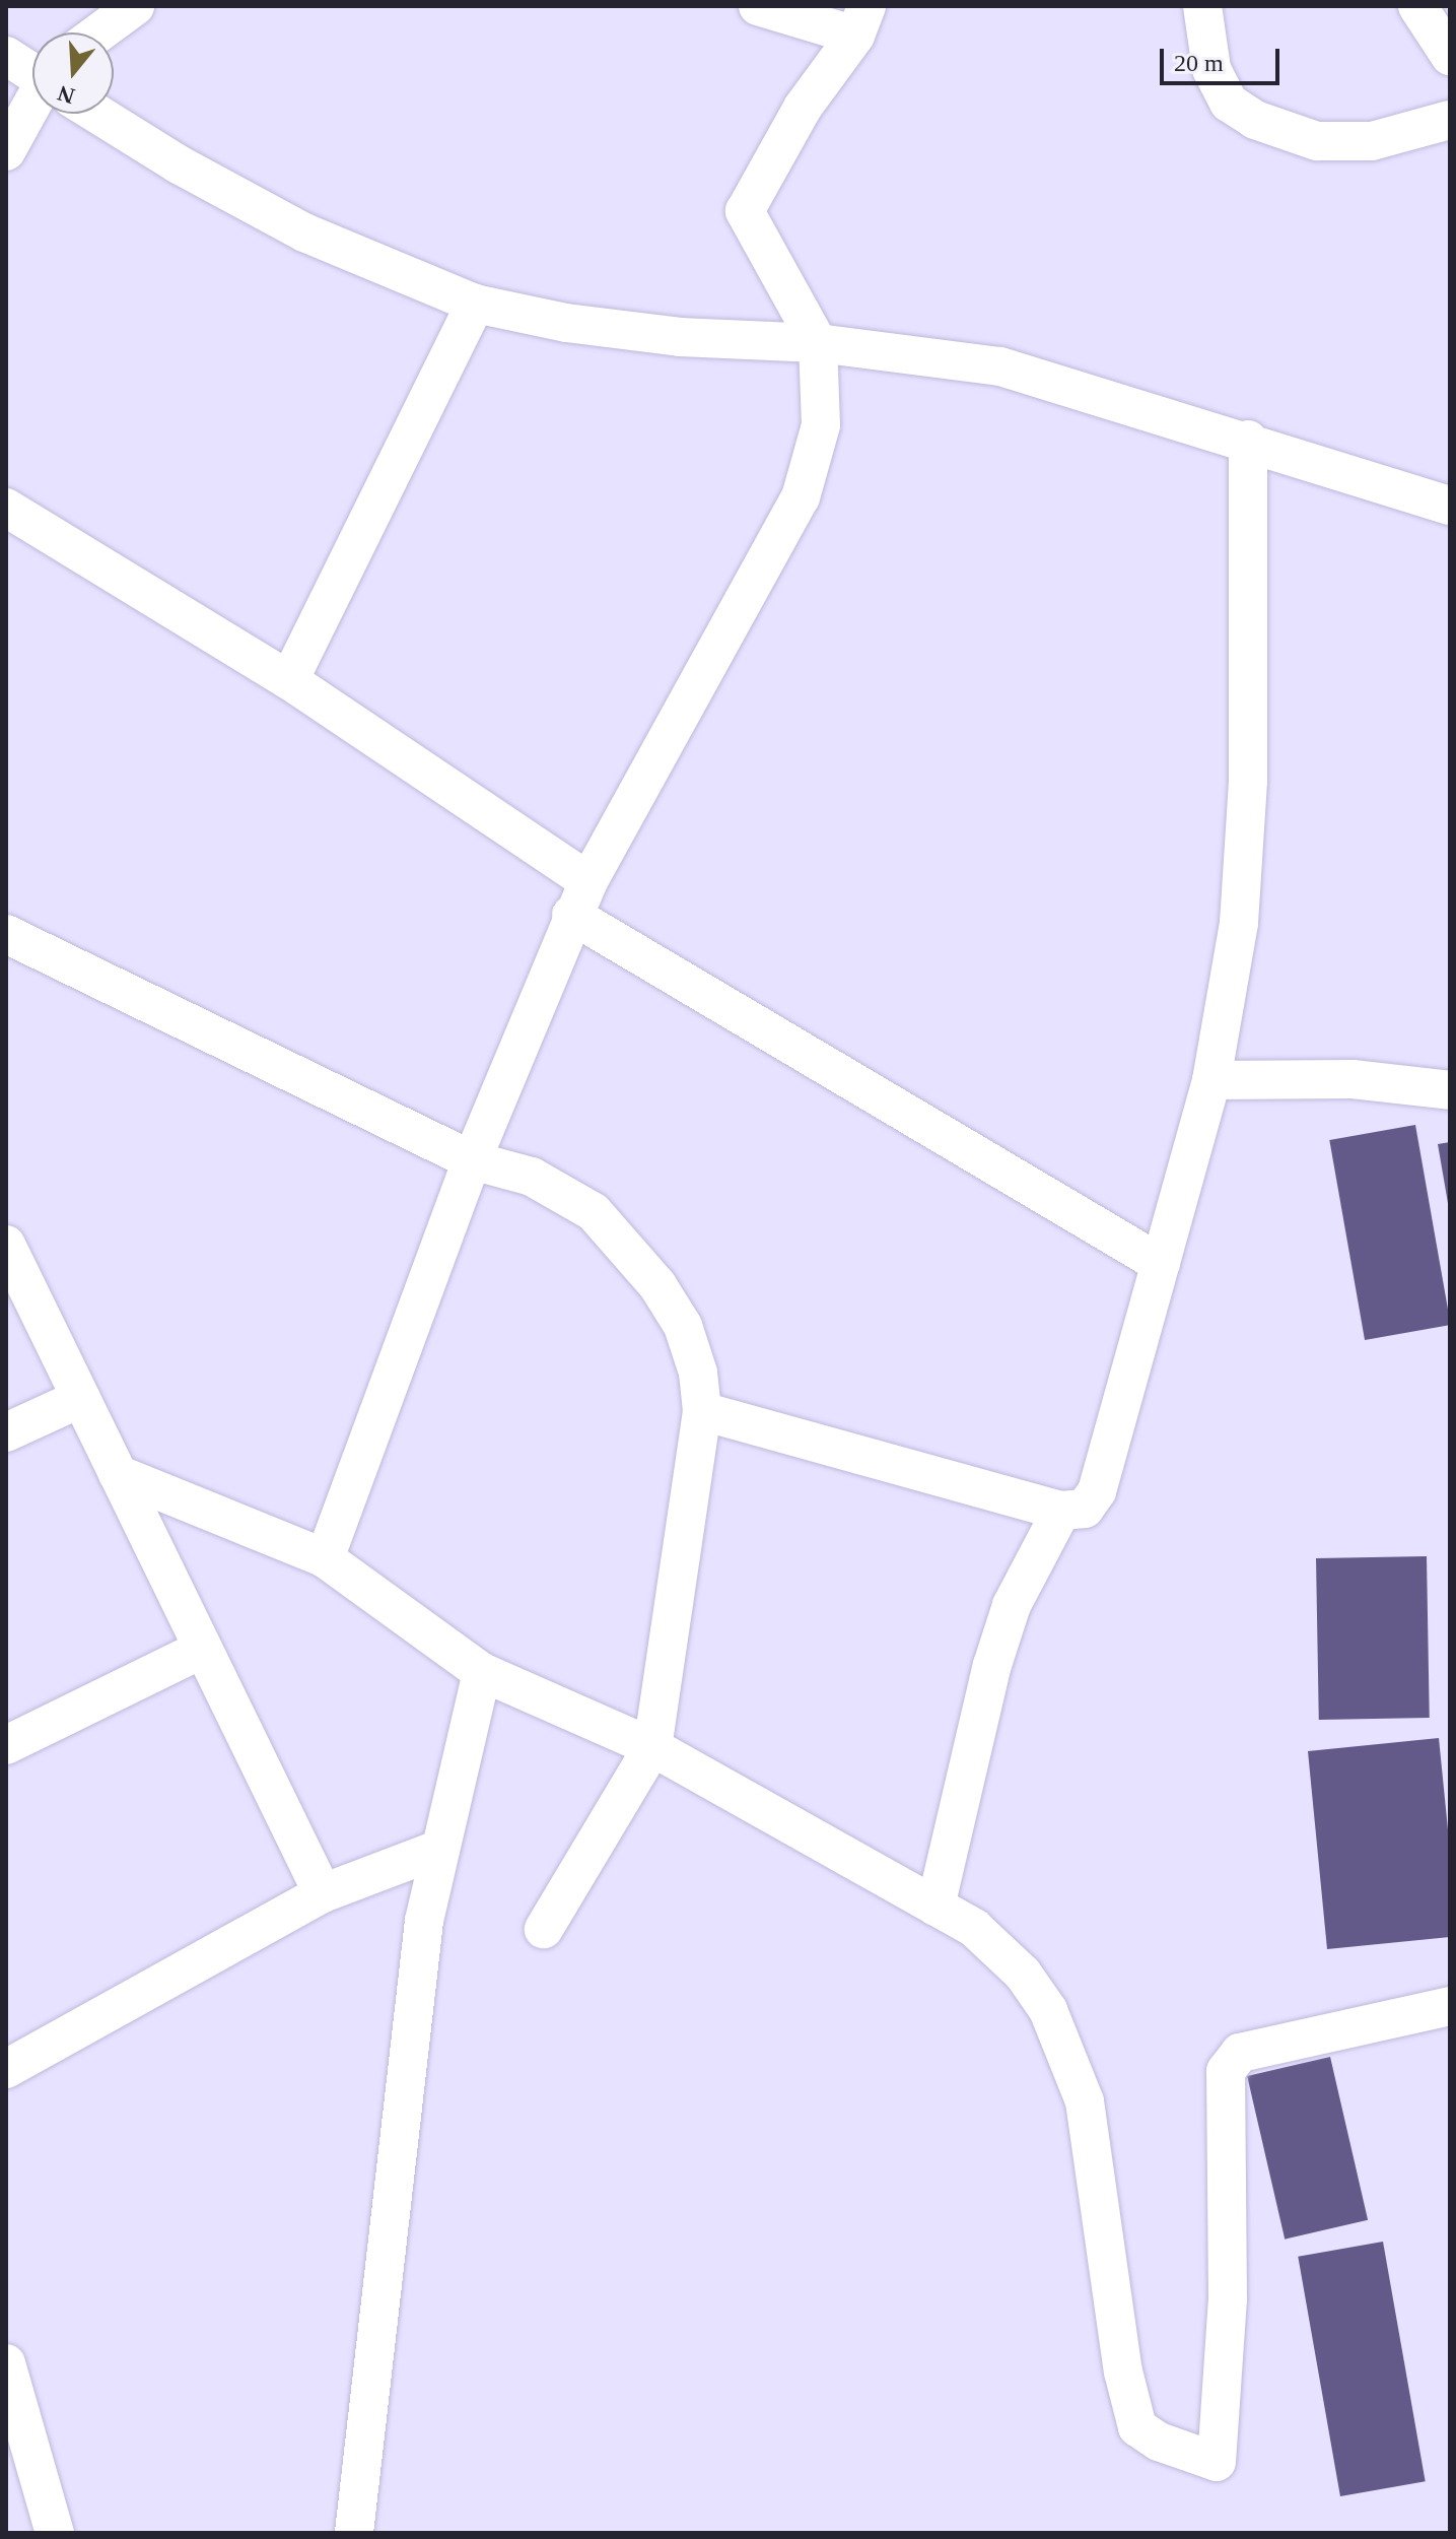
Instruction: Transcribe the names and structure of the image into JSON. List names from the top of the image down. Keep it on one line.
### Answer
{"scale_bar":"20 m","north":"bottom"}
